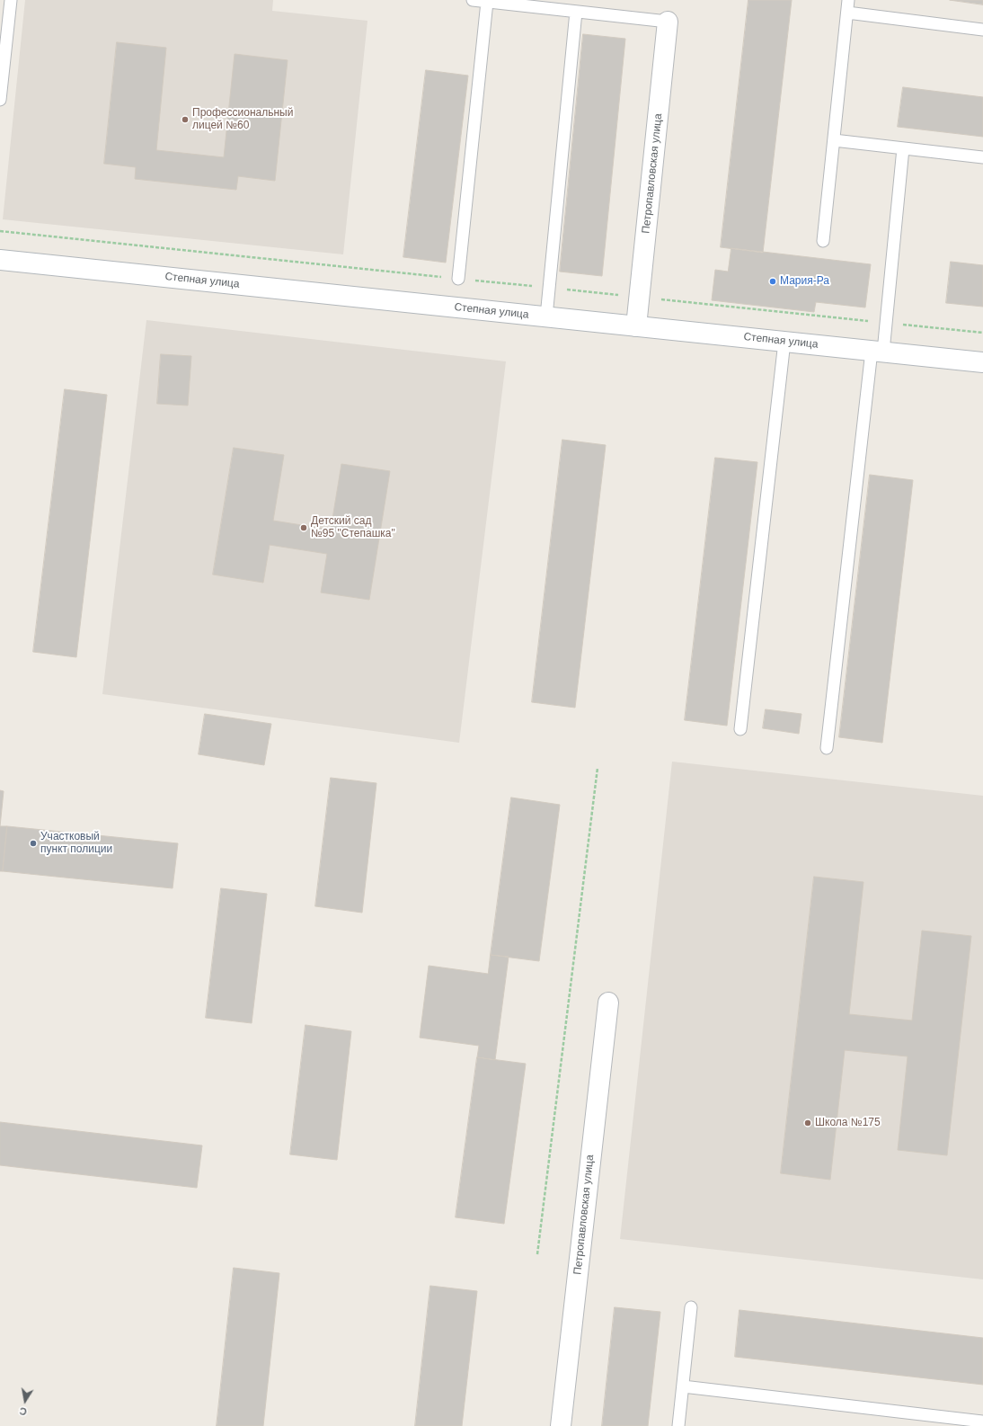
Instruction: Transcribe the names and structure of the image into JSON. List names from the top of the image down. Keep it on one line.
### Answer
{"streets":{"street":["Петропавловская улица","Степная улица"]},"crossings":[["Петропавловская улица","Степная улица"]],"places":["Профессиональный лицей №60","Мария-Ра","Детский сад №95 \"Степашка\"","Участковый пункт полиции","Школа №175"],"north":"bottom"}
